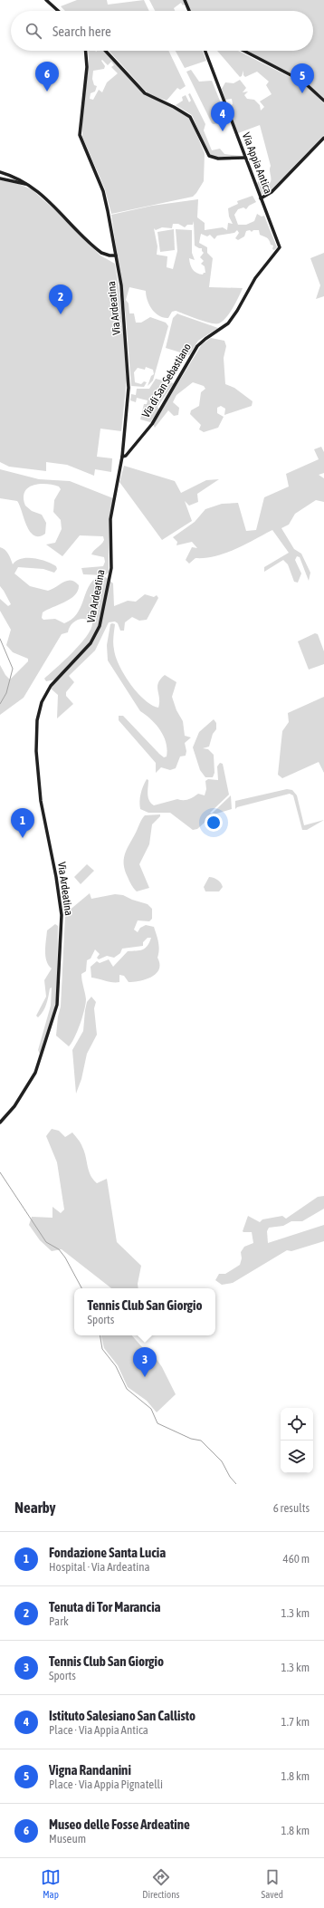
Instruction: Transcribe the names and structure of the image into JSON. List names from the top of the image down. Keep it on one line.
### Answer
{"streets":{"main road":["Via Appia Antica","Via Ardeatina","Via di San Sebastiano"]},"crossings":[["Via Appia Antica","Via di San Sebastiano"],["Via Ardeatina","Via di San Sebastiano"]],"page":{"search":"Search here","pins":["6","5","4","2","1","3"],"popup":["Tennis Club San Giorgio","Sports"],"heading":["Nearby","6 results"],"list":[{"mark":"1","name":"Fondazione Santa Lucia","note":"Hospital · Via Ardeatina","value":"460 m"},{"mark":"2","name":"Tenuta di Tor Marancia","note":"Park","value":"1.3 km"},{"mark":"3","name":"Tennis Club San Giorgio","note":"Sports","value":"1.3 km"},{"mark":"4","name":"Istituto Salesiano San Callisto","note":"Place · Via Appia Antica","value":"1.7 km"},{"mark":"5","name":"Vigna Randanini","note":"Place · Via Appia Pignatelli","value":"1.8 km"},{"mark":"6","name":"Museo delle Fosse Ardeatine","note":"Museum","value":"1.8 km"}],"nav":["Map","Directions","Saved"]}}
